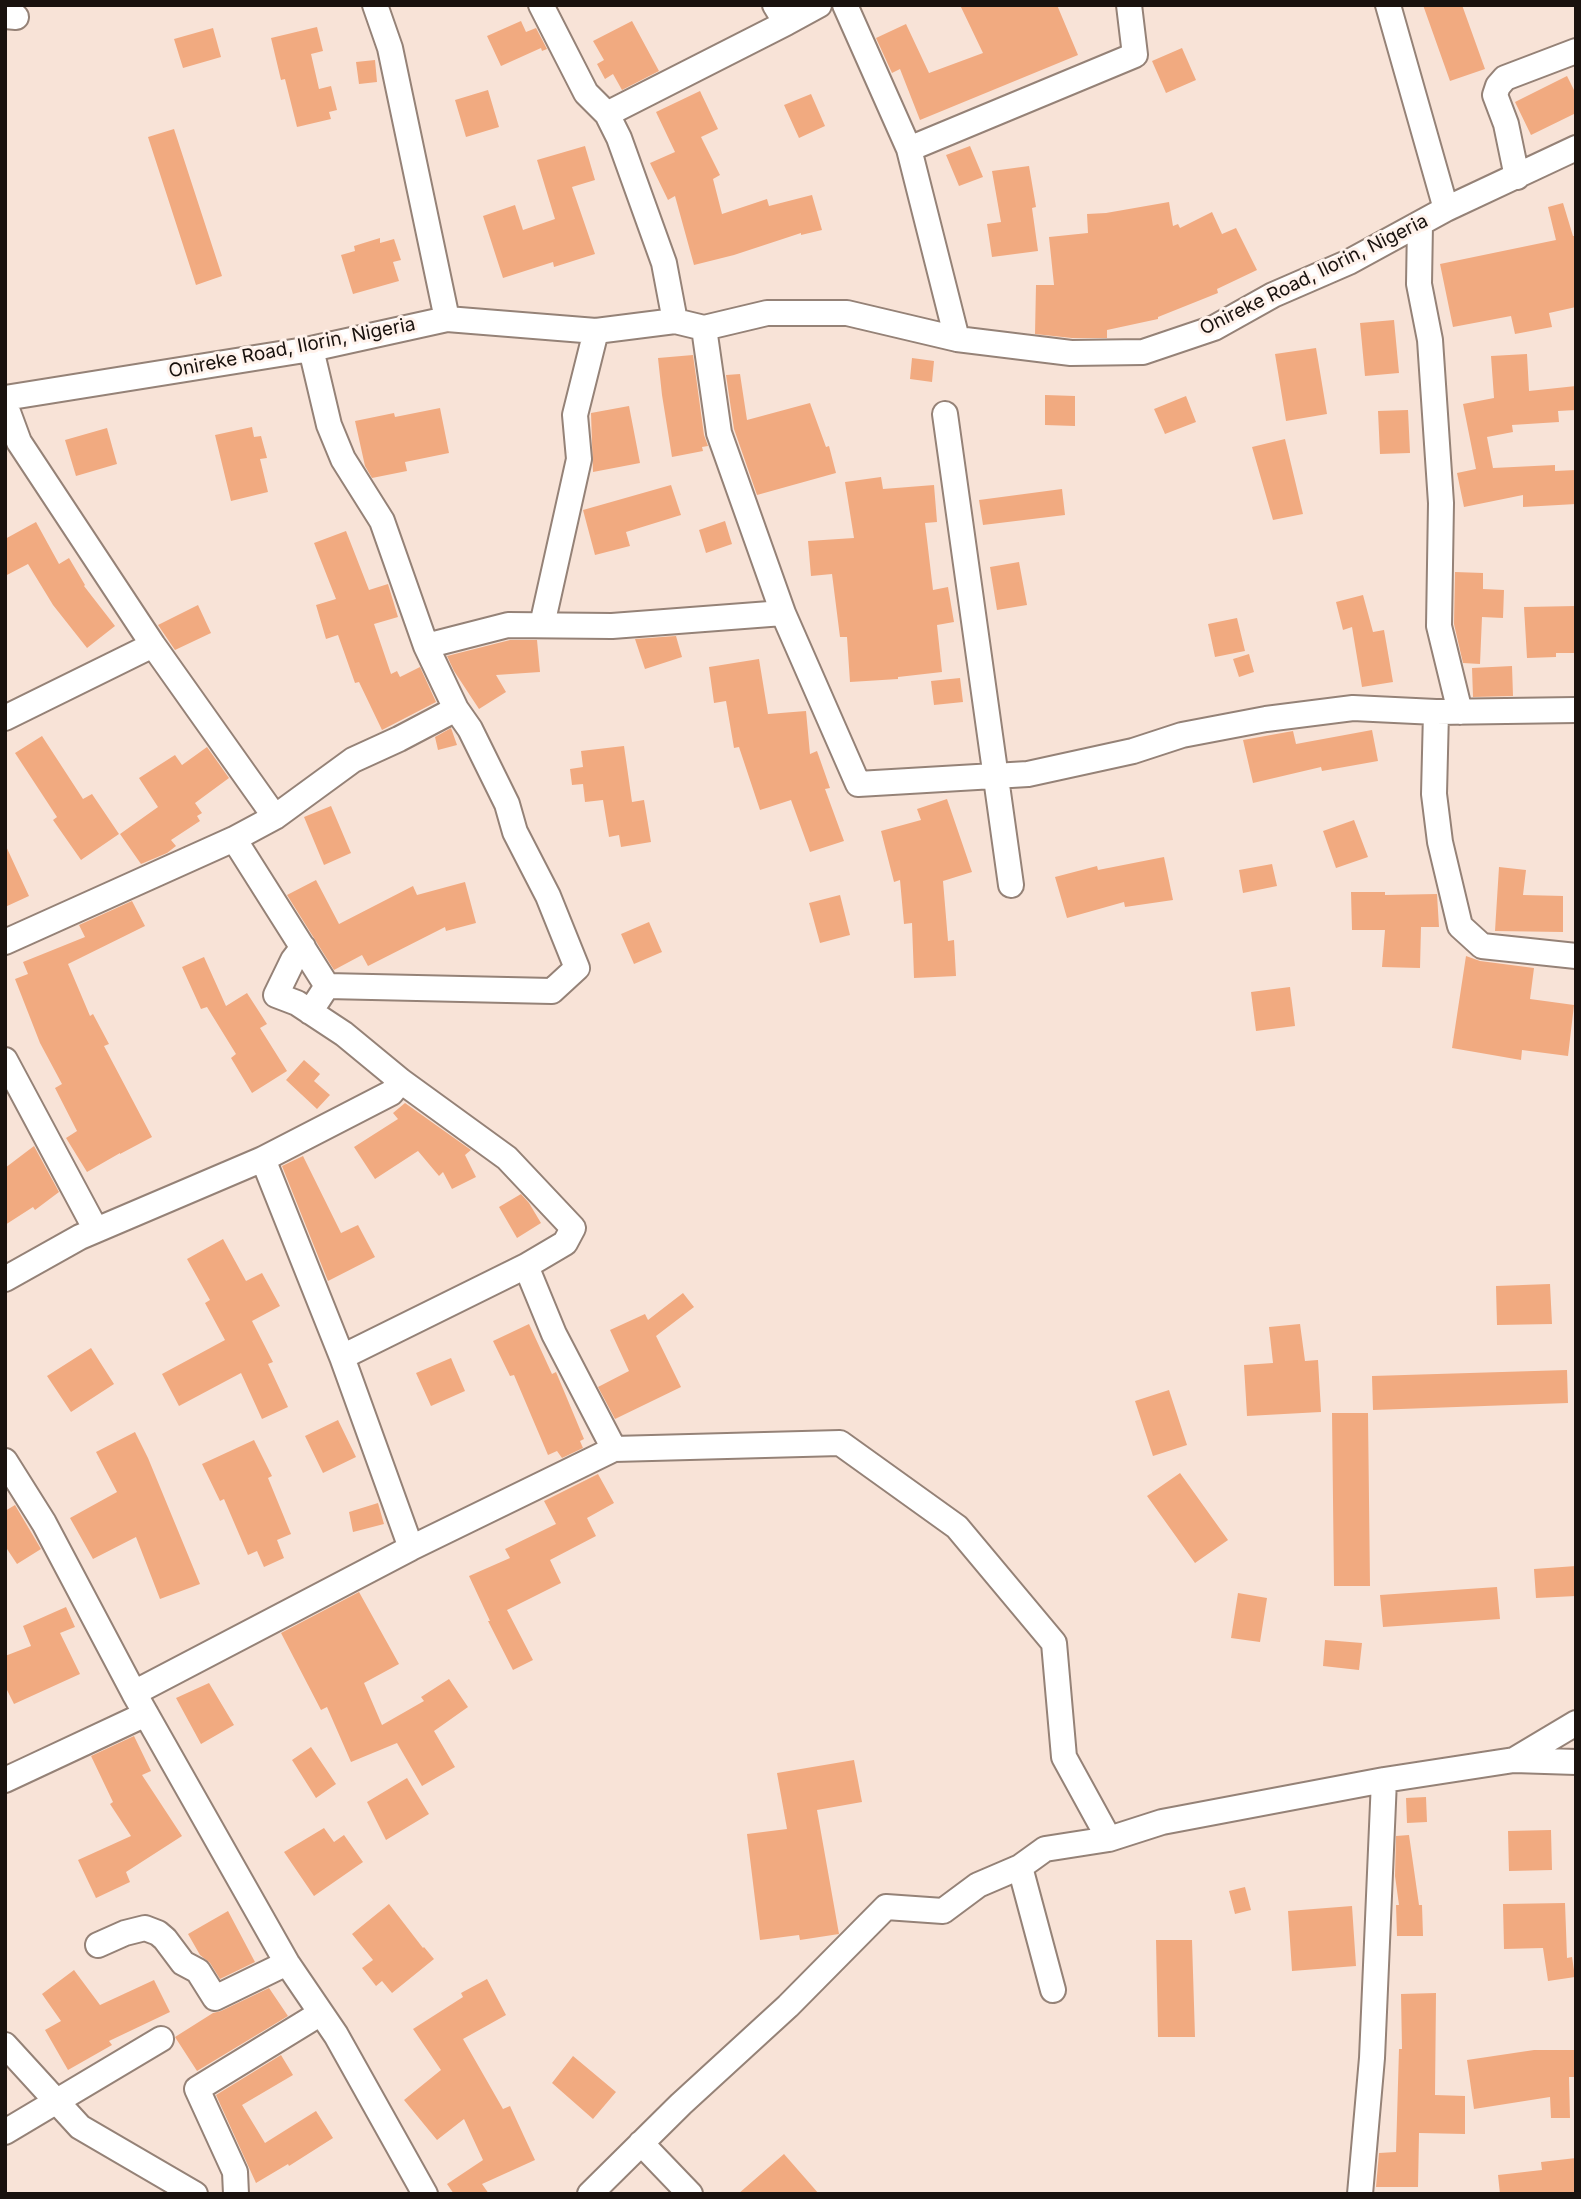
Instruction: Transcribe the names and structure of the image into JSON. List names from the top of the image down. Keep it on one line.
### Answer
{"streets":{"street":["Onireke Road, Ilorin, Nigeria"]}}
